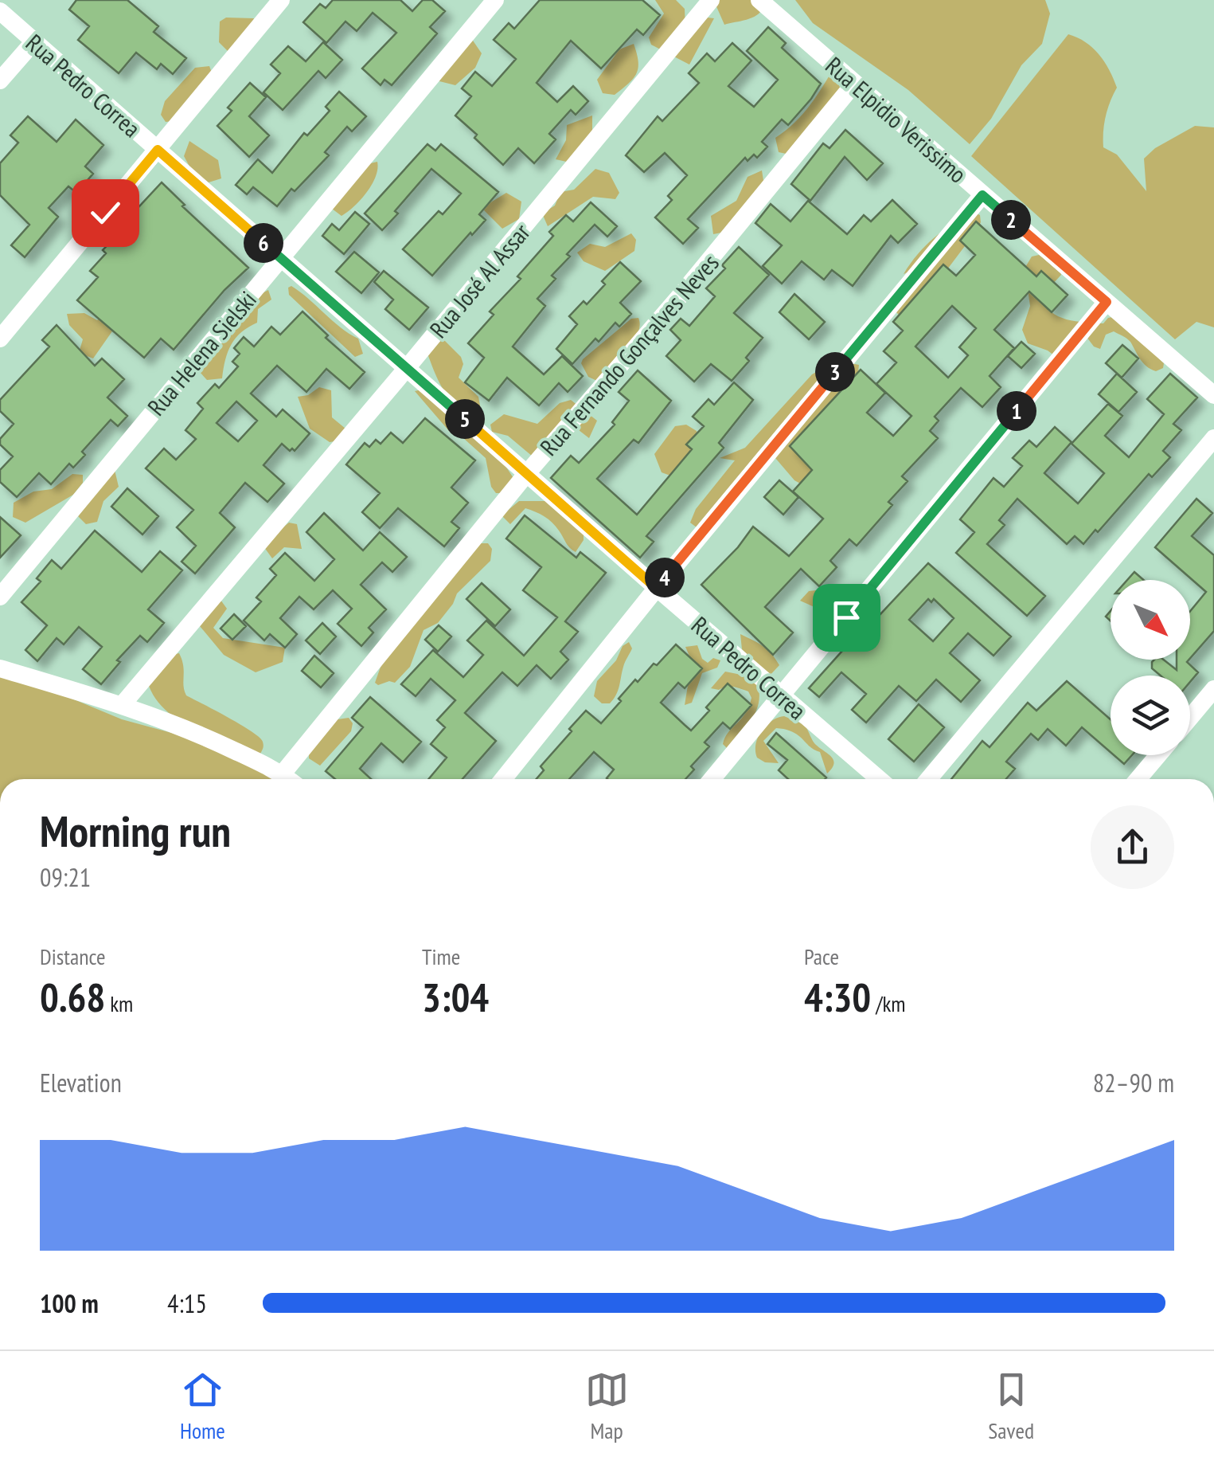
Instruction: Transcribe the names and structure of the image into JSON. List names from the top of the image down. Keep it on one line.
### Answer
{"streets":{"street":["Rua Pedro Correa","Rua Elpidio Verissimo","Rua José Al Assar","Rua Helena Sielski","Rua Fernando Gonçalves Neves"]},"crossings":[["Rua Pedro Correa","Rua José Al Assar"],["Rua Pedro Correa","Rua Helena Sielski"],["Rua Pedro Correa","Rua Fernando Gonçalves Neves"],["Rua Elpidio Verissimo","Rua Fernando Gonçalves Neves"]],"north":"bottom right","page":{"pins":["2","6","3","1","5","4"],"heading":["Morning run","09:21"],"stats":[["Distance","0.68 km"],["Time","3:04"],["Pace","4:30 /km"]],"chart":["Elevation","82–90 m"],"list":[{"name":"100 m","note":"4:15"}],"tabs":["Home","Map","Saved"]}}
